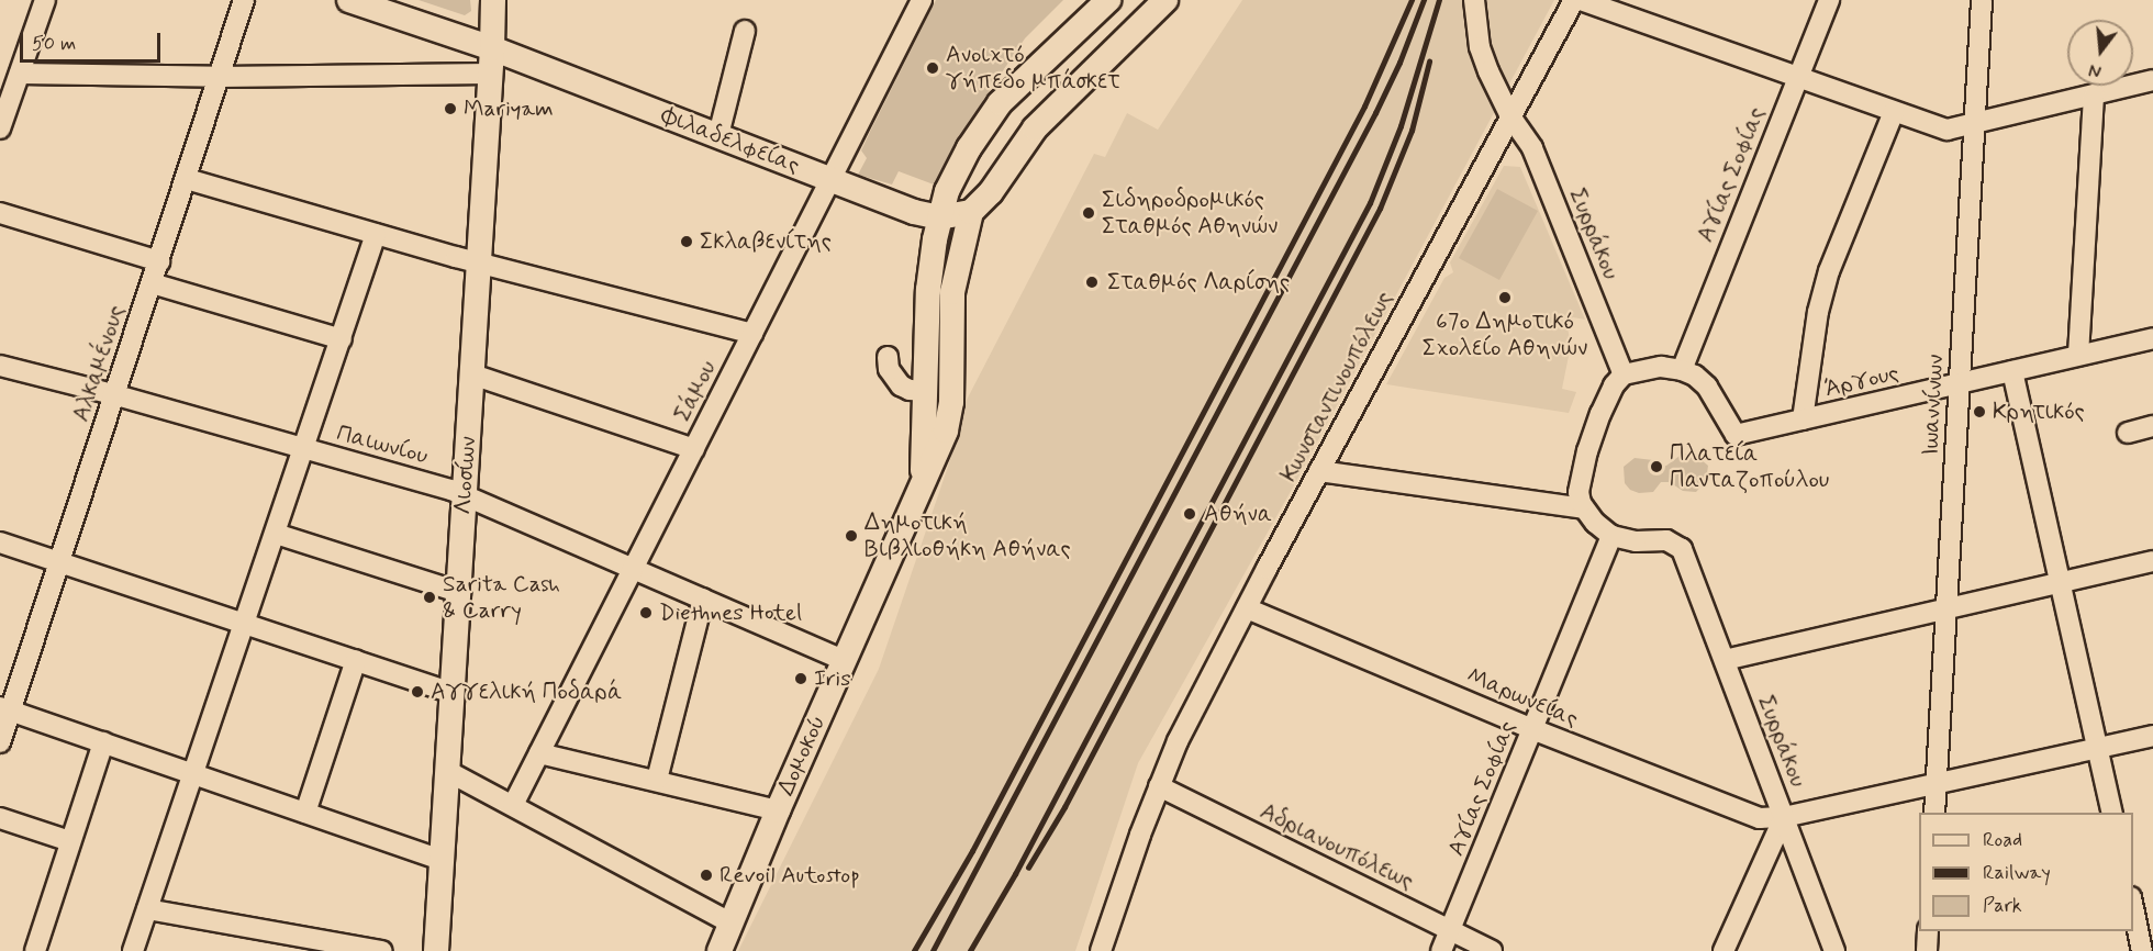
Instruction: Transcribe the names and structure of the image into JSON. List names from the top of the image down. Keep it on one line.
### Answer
{"streets":{"main road":["Φιλαδελφείας","Λιοσίων","Δομοκού"],"street":["Αγίας Σοφίας","Συρράκου","Αλκαμένους","Άργους","Κωνσταντινουπόλεως","Σάμου","Ιωαννίνων","Παιωνίου","Μαρωνείας","Αδριανουπόλεως"]},"crossings":[["Φιλαδελφείας","Σάμου"],["Φιλαδελφείας","Λιοσίων"],["Φιλαδελφείας","Δομοκού"],["Αγίας Σοφίας","Συρράκου"],["Αγίας Σοφίας","Άργους"],["Αγίας Σοφίας","Μαρωνείας"],["Αγίας Σοφίας","Αδριανουπόλεως"],["Συρράκου","Κωνσταντινουπόλεως"],["Συρράκου","Μαρωνείας"],["Αλκαμένους","Παιωνίου"],["Άργους","Ιωαννίνων"],["Κωνσταντινουπόλεως","Μαρωνείας"],["Κωνσταντινουπόλεως","Αδριανουπόλεως"],["Σάμου","Παιωνίου"],["Ιωαννίνων","Μαρωνείας"],["Παιωνίου","Λιοσίων"],["Παιωνίου","Δομοκού"]],"places":["Ανοιχτό γήπεδο μπάσκετ","Mariyam","Σιδηροδρομικός Σταθμός Αθηνών","Σκλαβενίτης","Σταθμός Λαρίσης","67ο Δημοτικό Σχολείο Αθηνών","Κρητικός","Πλατεία Πανταζοπούλου","Αθήνα","Δημοτική Βιβλιοθήκη Αθήνας","Sarita Cash & Carry","Diethnes Hotel","Iris","Αγγελική Ποδαρά","Revoil Autostop"],"legend":["Road","Railway","Park"],"scale_bar":"50 m","north":"bottom"}
